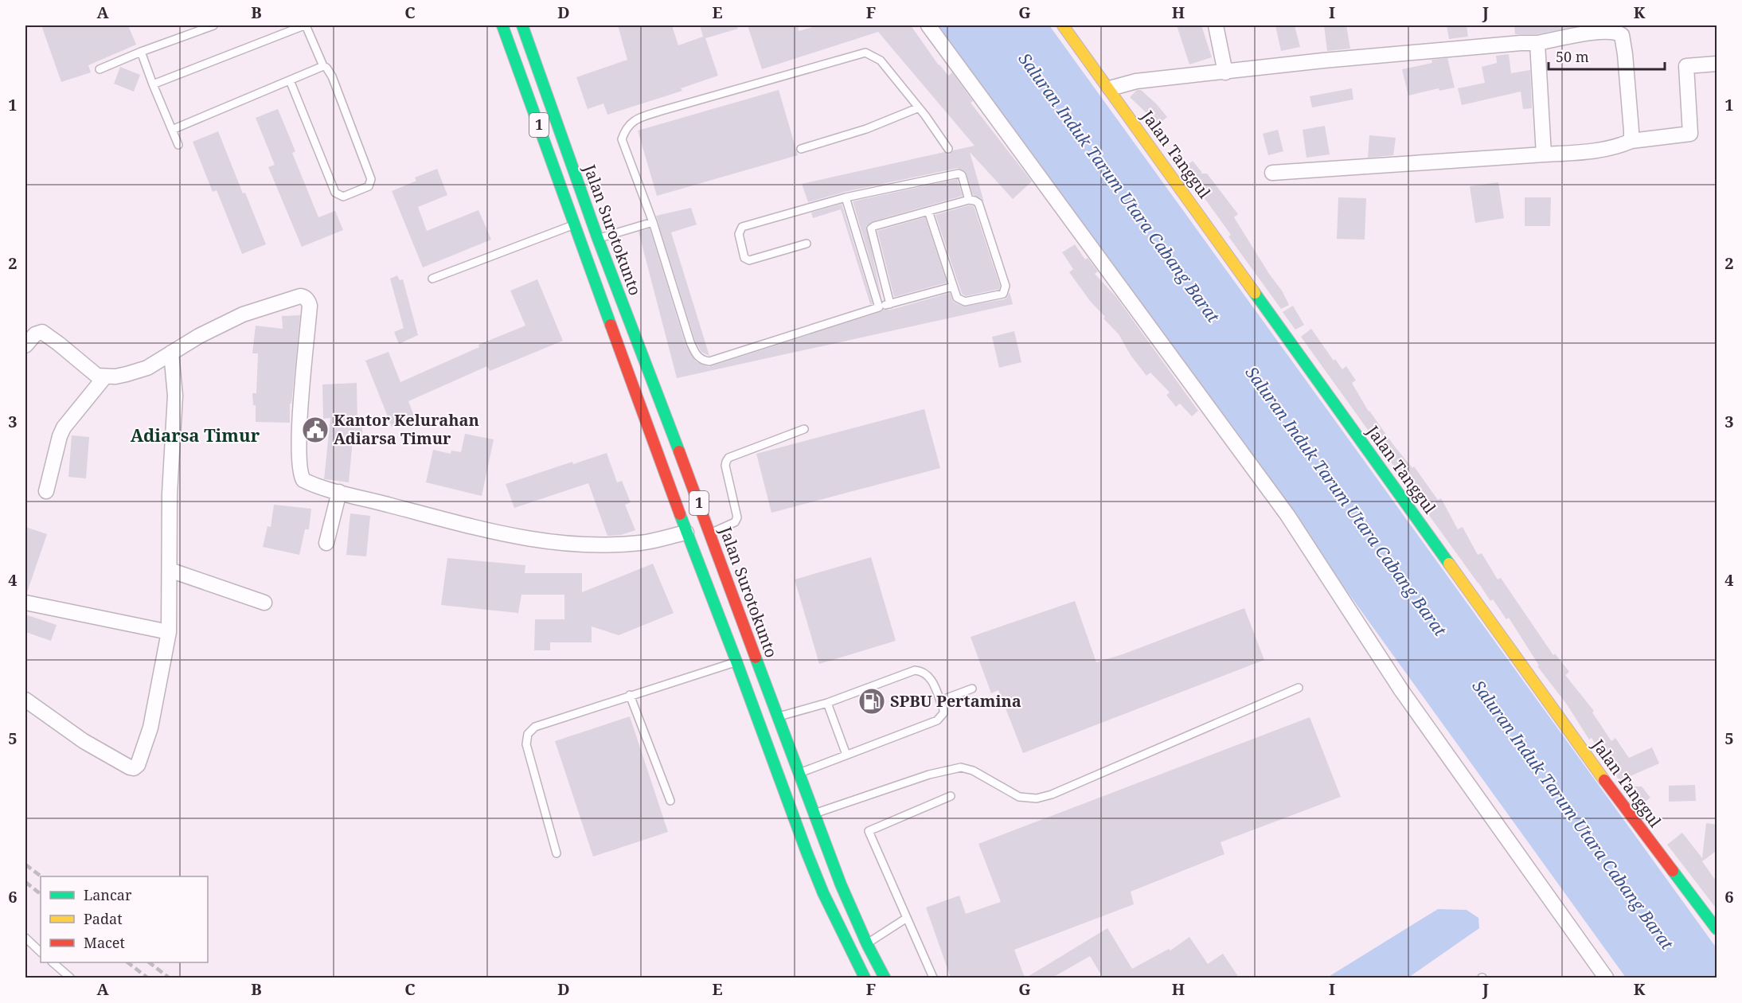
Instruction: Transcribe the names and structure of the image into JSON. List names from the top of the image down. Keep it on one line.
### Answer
{"streets":{"main road":["1","Jalan Tanggul","Jalan Surotokunto"]},"districts":["Adiarsa Timur"],"water":["Saluran Induk Tarum Utara Cabang Barat"],"places":{"public building":["Kantor Kelurahan Adiarsa Timur"],"fuel station":["SPBU Pertamina"]},"legend":["Lancar","Padat","Macet"],"scale_bar":"50 m","grid":{"columns":["A","B","C","D","E","F","G","H","I","J","K"],"rows":["1","2","3","4","5","6"]}}
